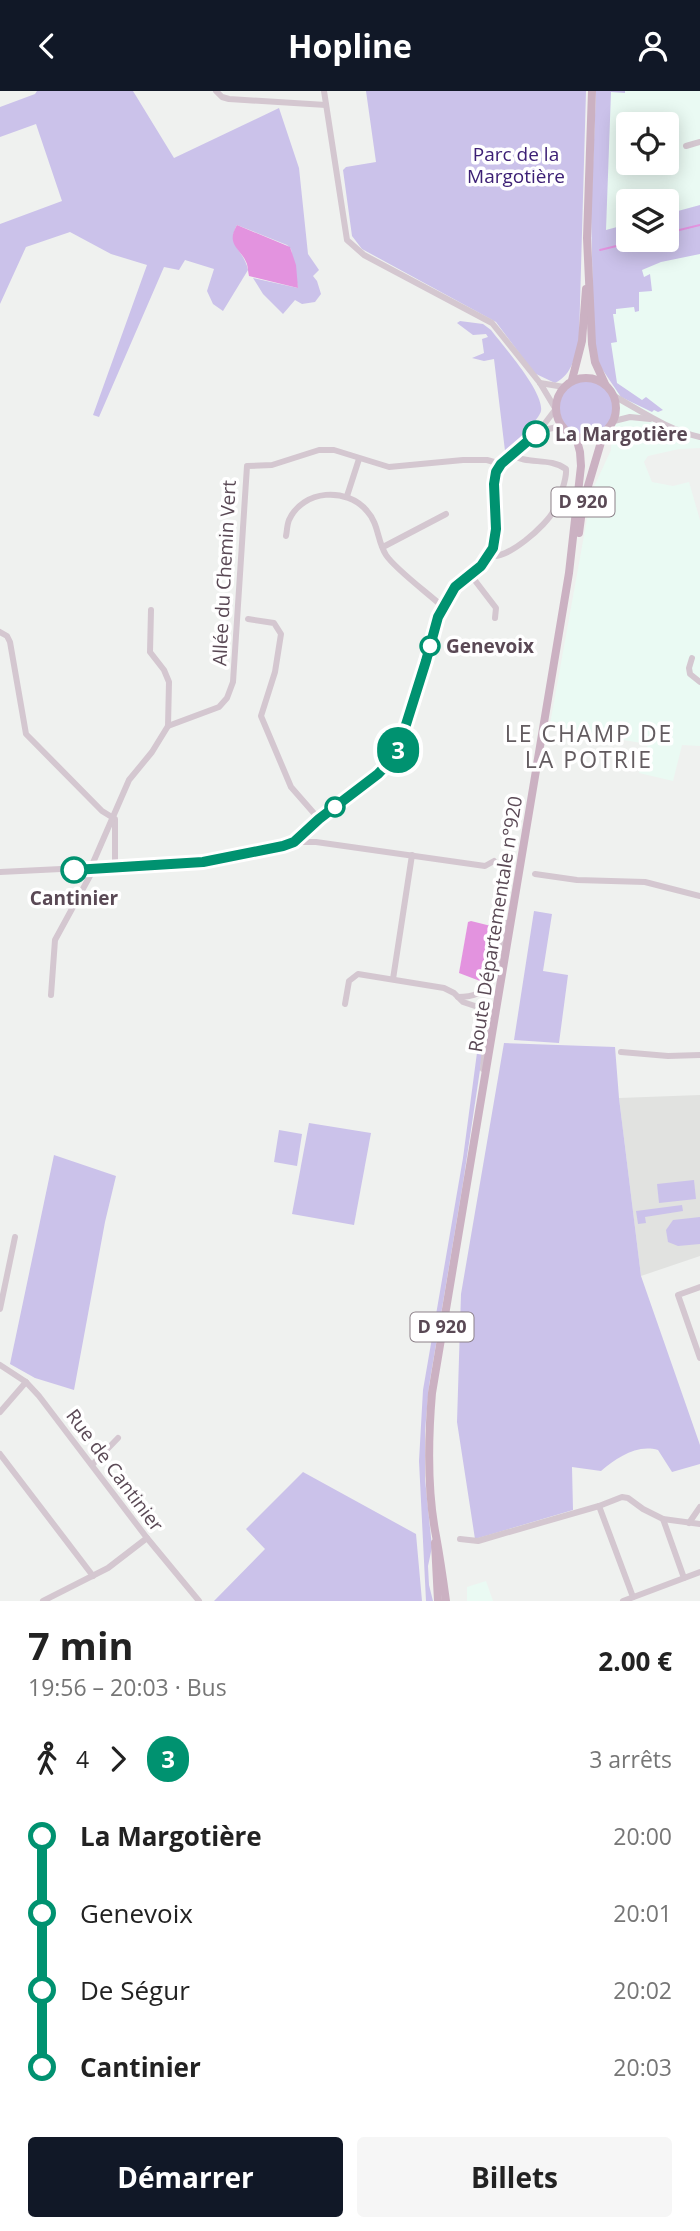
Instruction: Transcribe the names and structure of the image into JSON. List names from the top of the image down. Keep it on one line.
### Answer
{"streets":{"main road":["D 920","Route Départementale n°920"],"street":["Allée du Chemin Vert","Rue de Cantinier"]},"crossings":[["D 920","Route Départementale n°920"]],"districts":["LE CHAMP DE LA POTRIE"],"parks":["Parc de la Margotière"],"places":["La Margotière","Genevoix","Cantinier"],"lines":["bus line 3"],"page":{"header":"Hopline","on_map":"3","heading":["7 min","19:56 – 20:03 · Bus","2.00 €"],"legs":["4","3","3 arrêts"],"list":[{"name":"La Margotière","value":"20:00"},{"name":"Genevoix","value":"20:01"},{"name":"De Ségur","value":"20:02"},{"name":"Cantinier","value":"20:03"}],"buttons":["Démarrer","Billets"]}}
